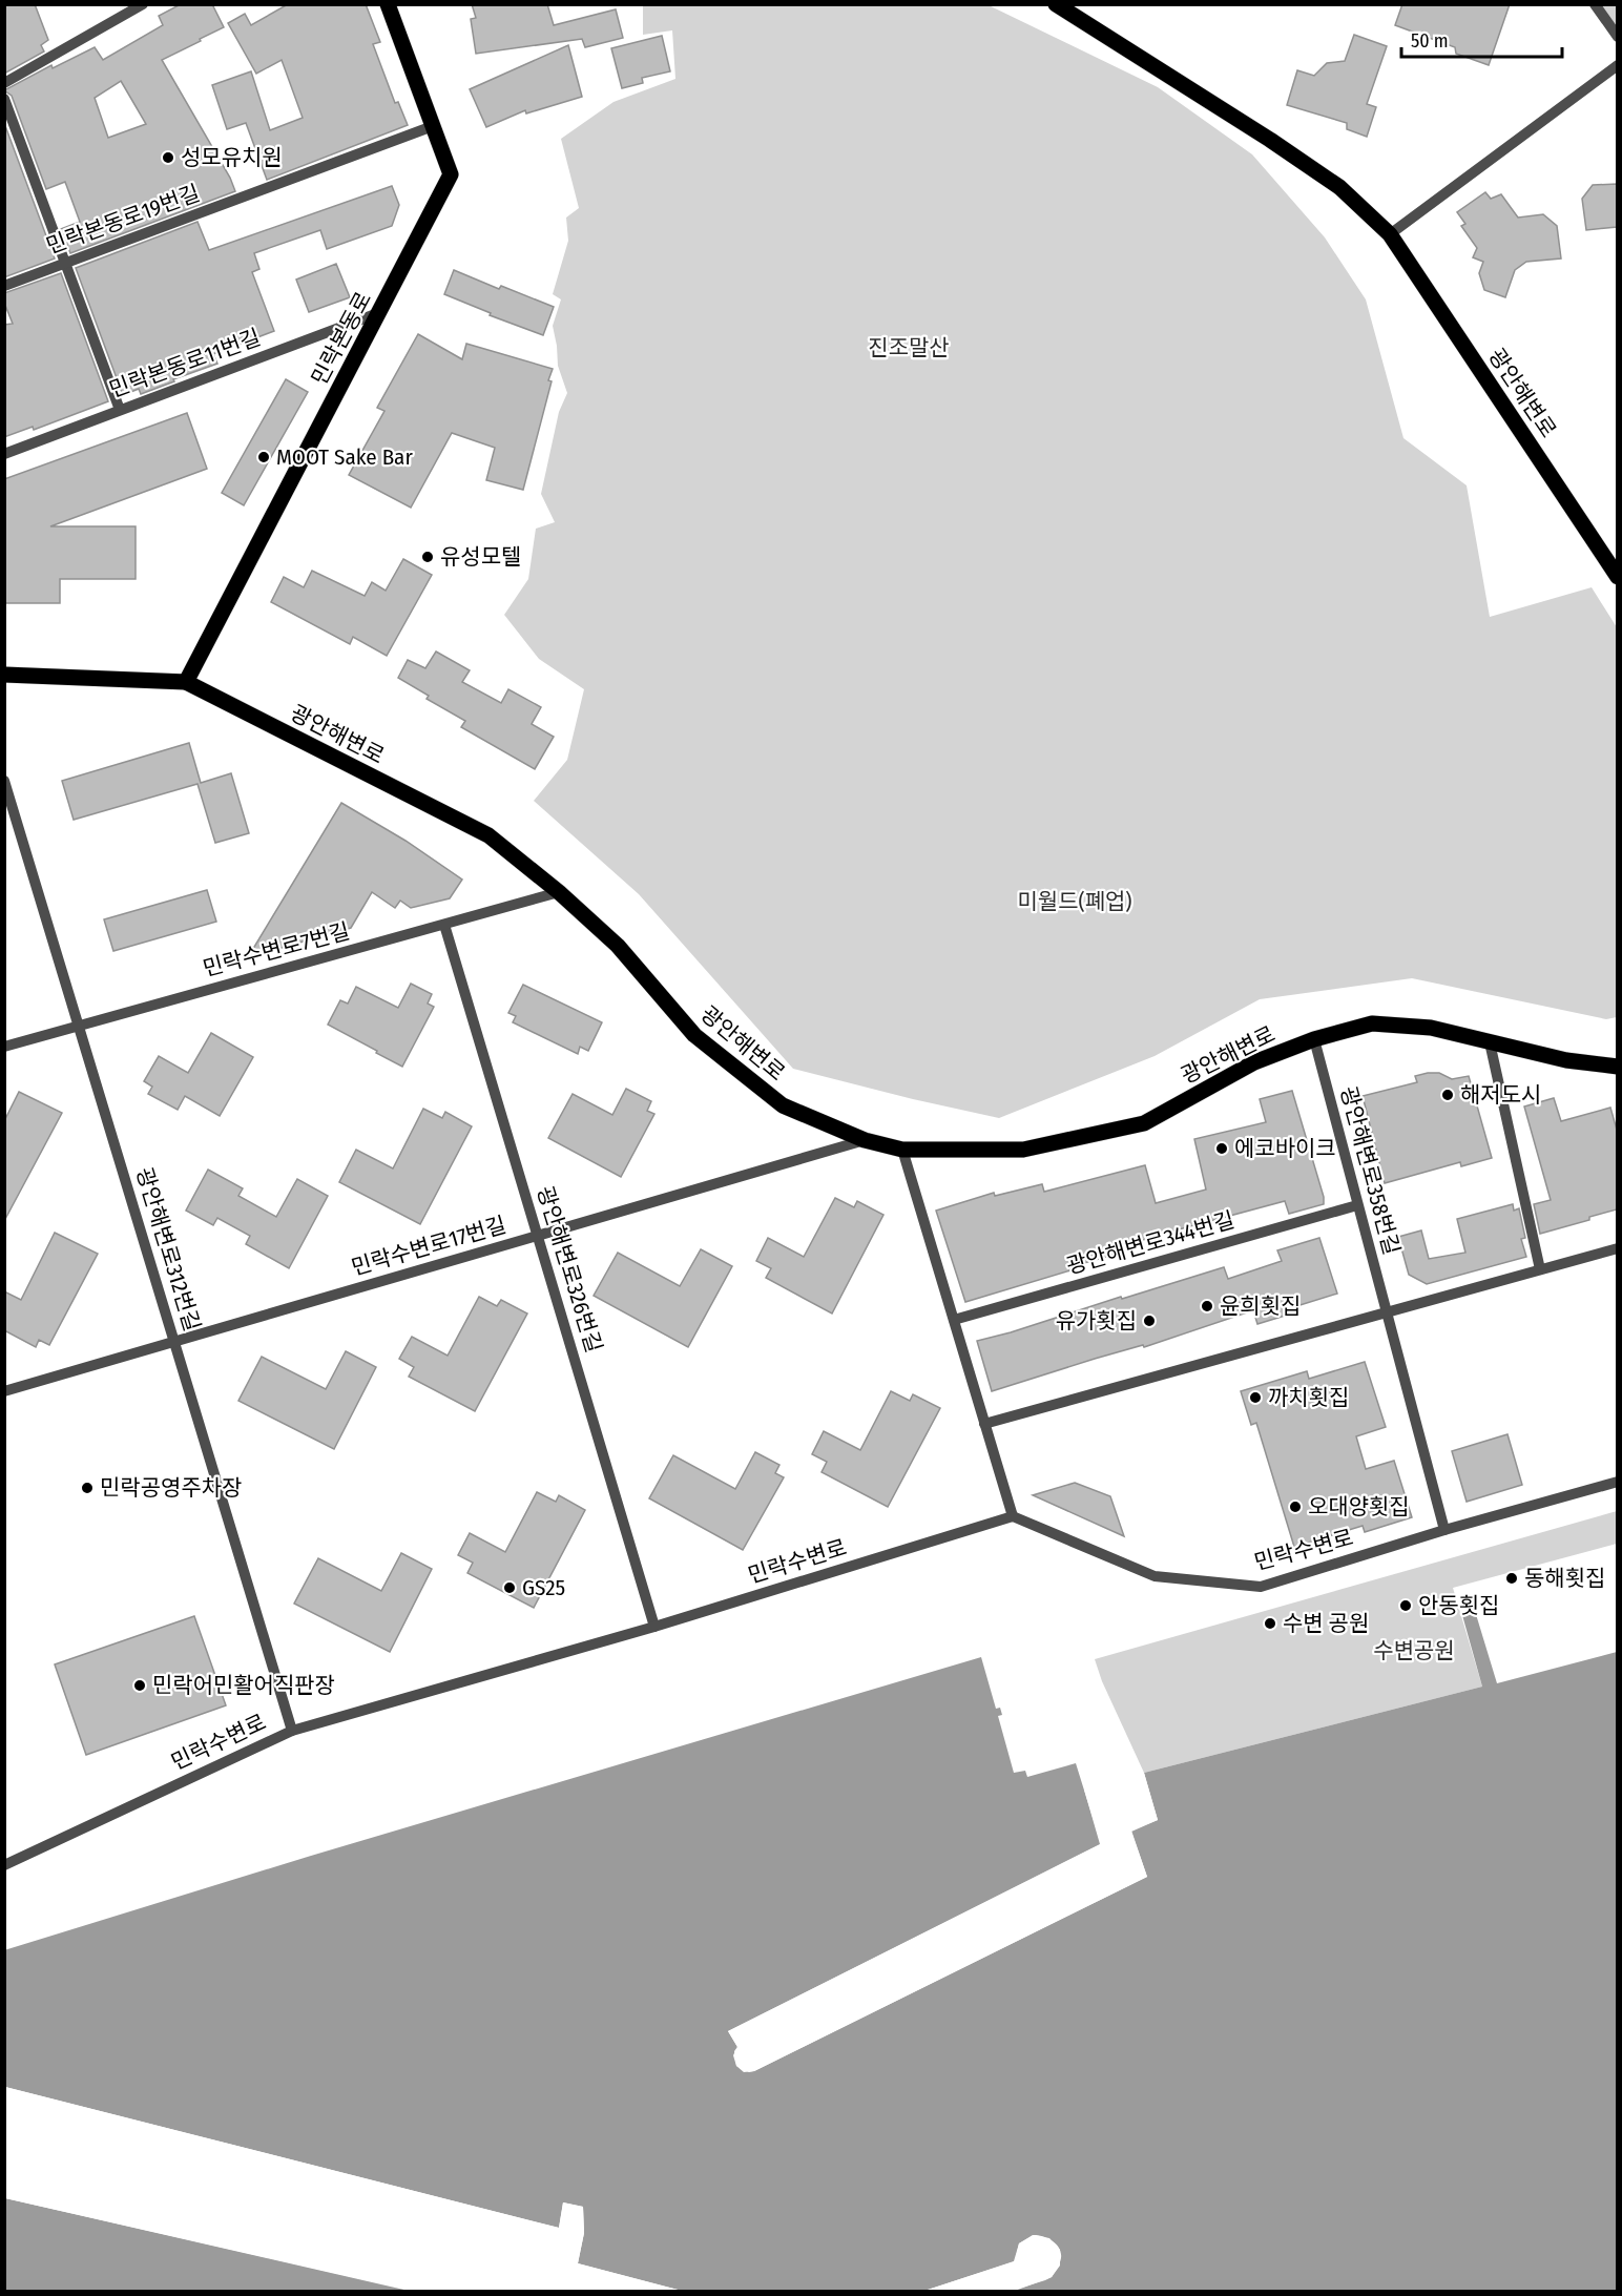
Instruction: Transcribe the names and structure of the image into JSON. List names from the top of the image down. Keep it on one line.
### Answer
{"streets":{"main road":["민락본동로","광안해변로"],"street":["민락본동로19번길","민락본동로11번길","민락수변로7번길","광안해변로358번길","광안해변로344번길","민락수변로17번길","광안해변로312번길","광안해변로326번길","민락수변로"]},"crossings":[["민락본동로19번길","민락본동로"],["민락본동로","민락본동로11번길"],["민락본동로","광안해변로"],["광안해변로","민락수변로7번길"],["광안해변로","광안해변로358번길"],["광안해변로","민락수변로17번길"],["민락수변로7번길","광안해변로312번길"],["민락수변로7번길","광안해변로326번길"],["광안해변로358번길","광안해변로344번길"],["광안해변로358번길","민락수변로"],["민락수변로17번길","광안해변로312번길"],["민락수변로17번길","광안해변로326번길"],["광안해변로312번길","민락수변로"],["광안해변로326번길","민락수변로"]],"parks":["진조말산","미월드(폐업)","수변공원"],"places":["성모유치원","MOOT Sake Bar","유성모텔","해저도시","에코바이크","윤희횟집","유가횟집","까치횟집","민락공영주차장","오대양횟집","동해횟집","GS25","안동횟집","수변 공원","민락어민활어직판장"],"scale_bar":"50 m"}
